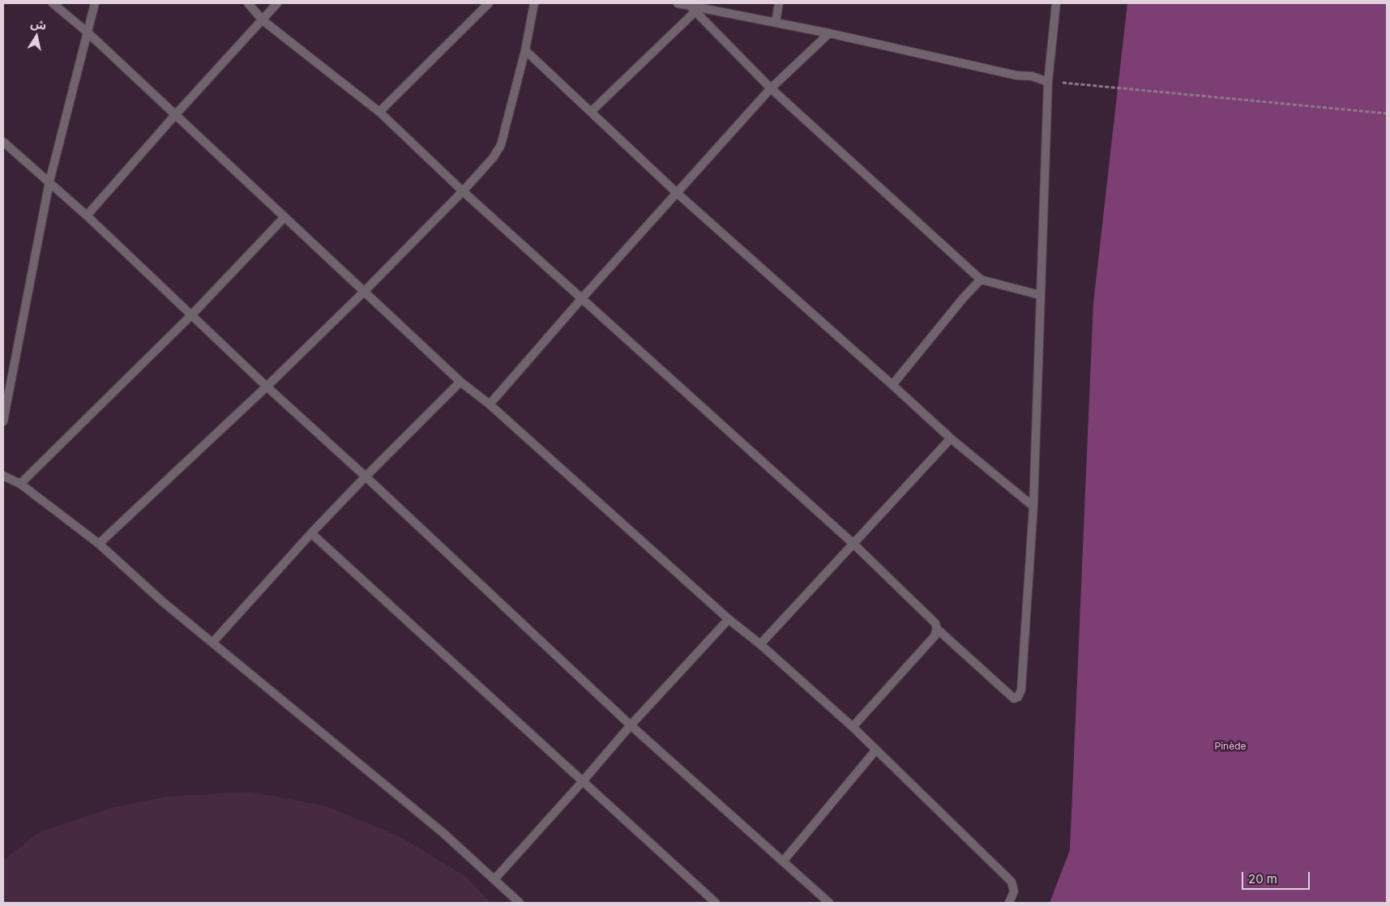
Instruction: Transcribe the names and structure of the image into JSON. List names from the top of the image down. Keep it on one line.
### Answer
{"parks":["Pinède"],"scale_bar":"20 m","north":"top"}
